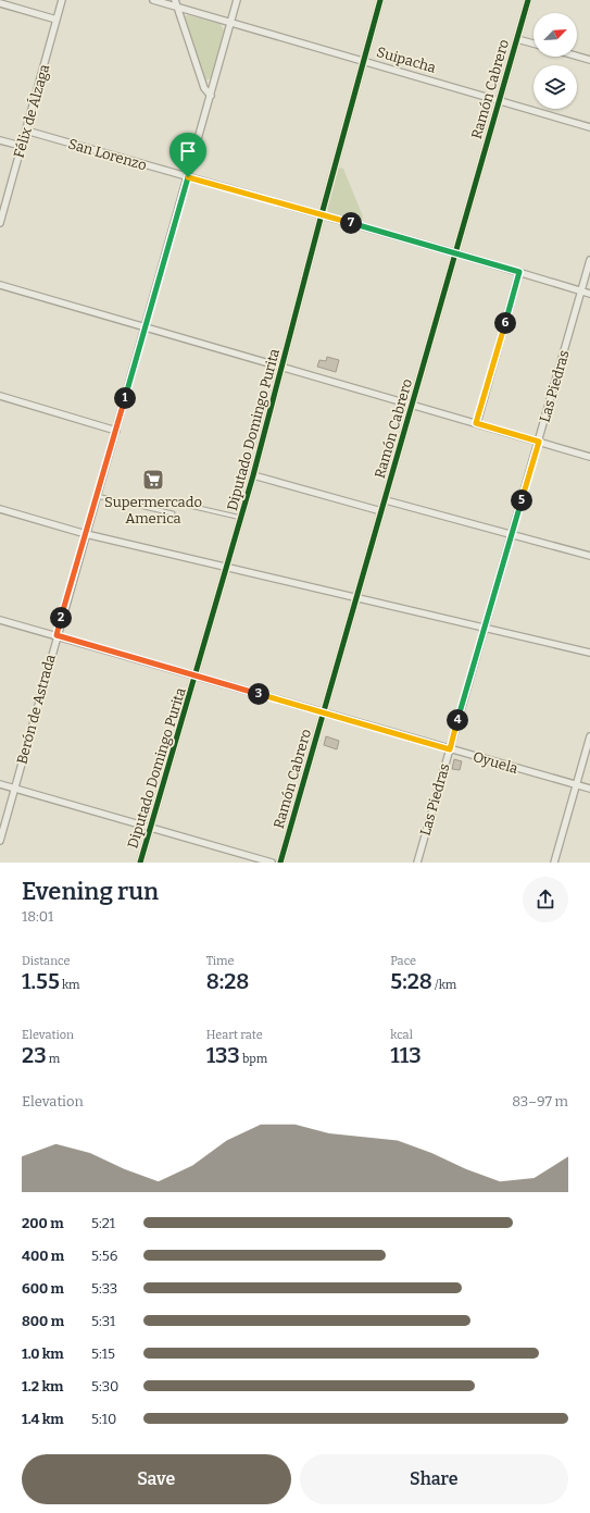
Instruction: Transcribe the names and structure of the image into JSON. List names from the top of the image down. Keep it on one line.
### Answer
{"streets":{"street":["Suipacha","Ramón Cabrero","Félix de Álzaga","San Lorenzo","Las Piedras","Diputado Domingo Purita","Berón de Astrada","Oyuela"]},"crossings":[["Suipacha","Ramón Cabrero"],["Suipacha","Diputado Domingo Purita"],["Suipacha","Berón de Astrada"],["Ramón Cabrero","San Lorenzo"],["Ramón Cabrero","Oyuela"],["Félix de Álzaga","San Lorenzo"],["San Lorenzo","Las Piedras"],["San Lorenzo","Diputado Domingo Purita"],["San Lorenzo","Berón de Astrada"],["Las Piedras","Oyuela"],["Diputado Domingo Purita","Oyuela"],["Berón de Astrada","Oyuela"]],"places":{"supermarket":["Supermercado America"]},"north":"top right","page":{"pins":["7","6","1","5","2","3","4"],"heading":["Evening run","18:01"],"stats":[["Distance","1.55 km"],["Time","8:28"],["Pace","5:28 /km"],["Elevation","23 m"],["Heart rate","133 bpm"],["kcal","113"]],"chart":["Elevation","83–97 m"],"list":[{"name":"200 m","note":"5:21"},{"name":"400 m","note":"5:56"},{"name":"600 m","note":"5:33"},{"name":"800 m","note":"5:31"},{"name":"1.0 km","note":"5:15"},{"name":"1.2 km","note":"5:30"},{"name":"1.4 km","note":"5:10"}],"buttons":["Save","Share"]}}
